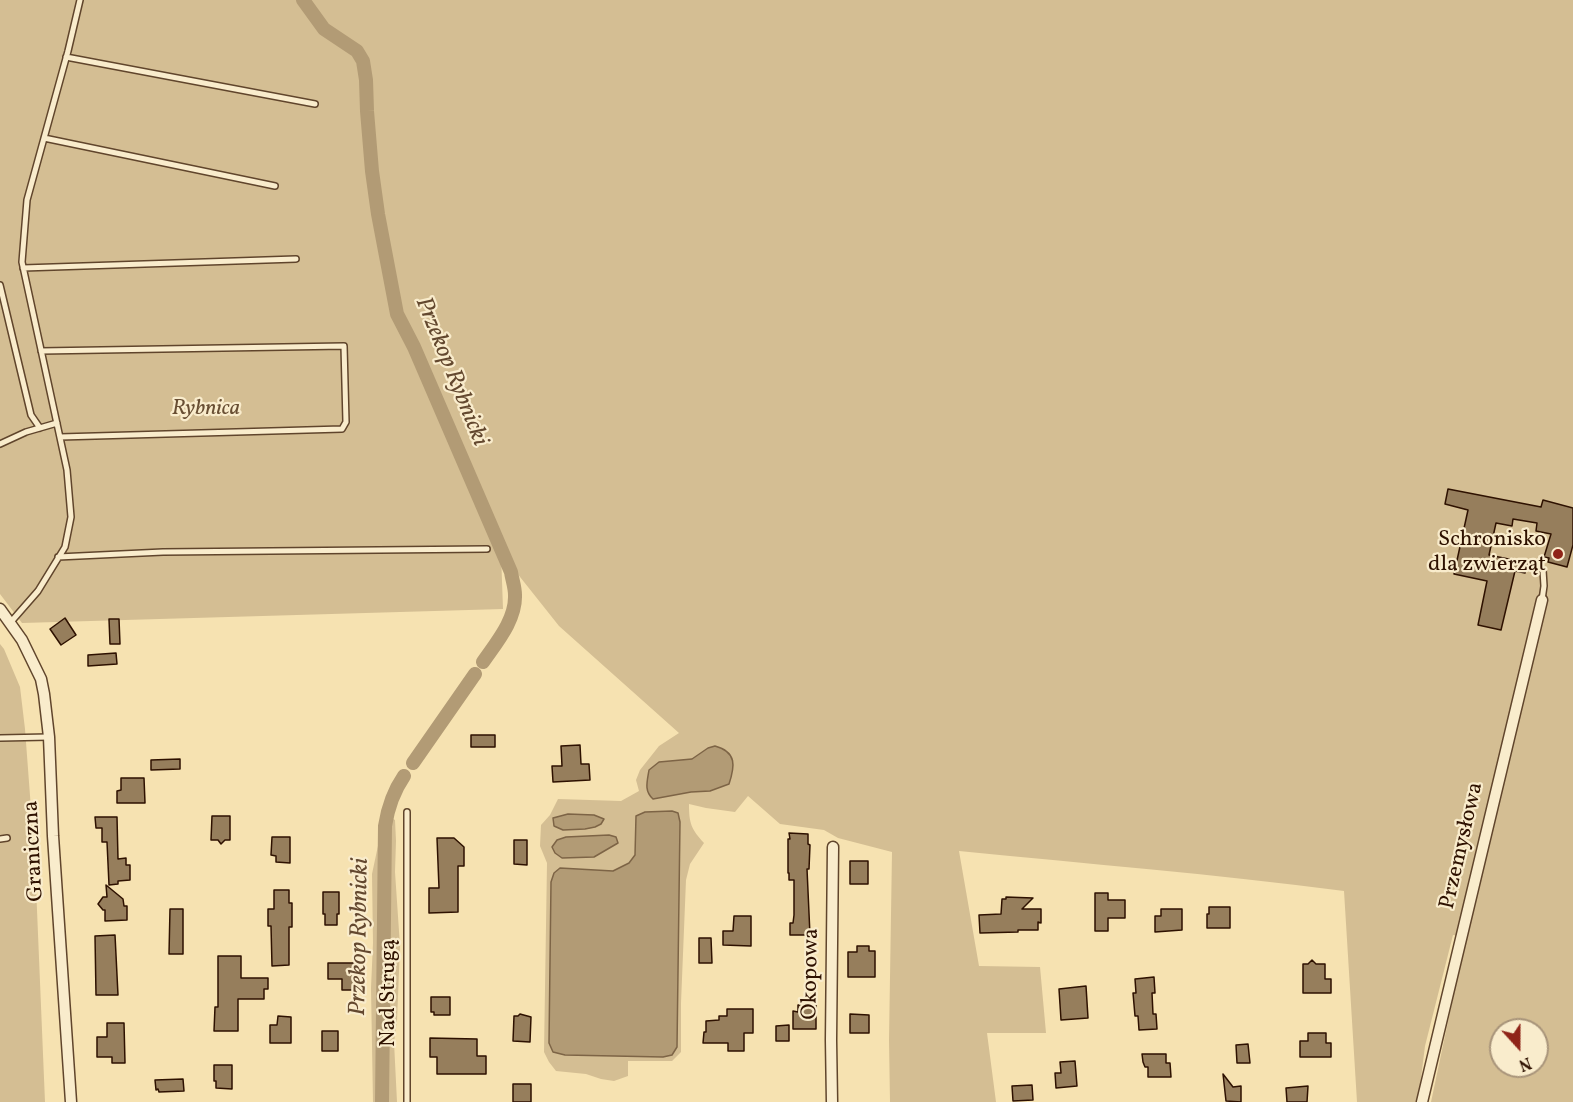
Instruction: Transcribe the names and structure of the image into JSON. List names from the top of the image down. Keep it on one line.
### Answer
{"streets":{"street":["Przemysłowa","Graniczna","Okopowa"],"lane":["Nad Strugą"]},"water":["Przekop Rybnicki"],"parks":["Rybnica"],"places":["Schronisko dla zwierząt"],"north":"bottom"}
